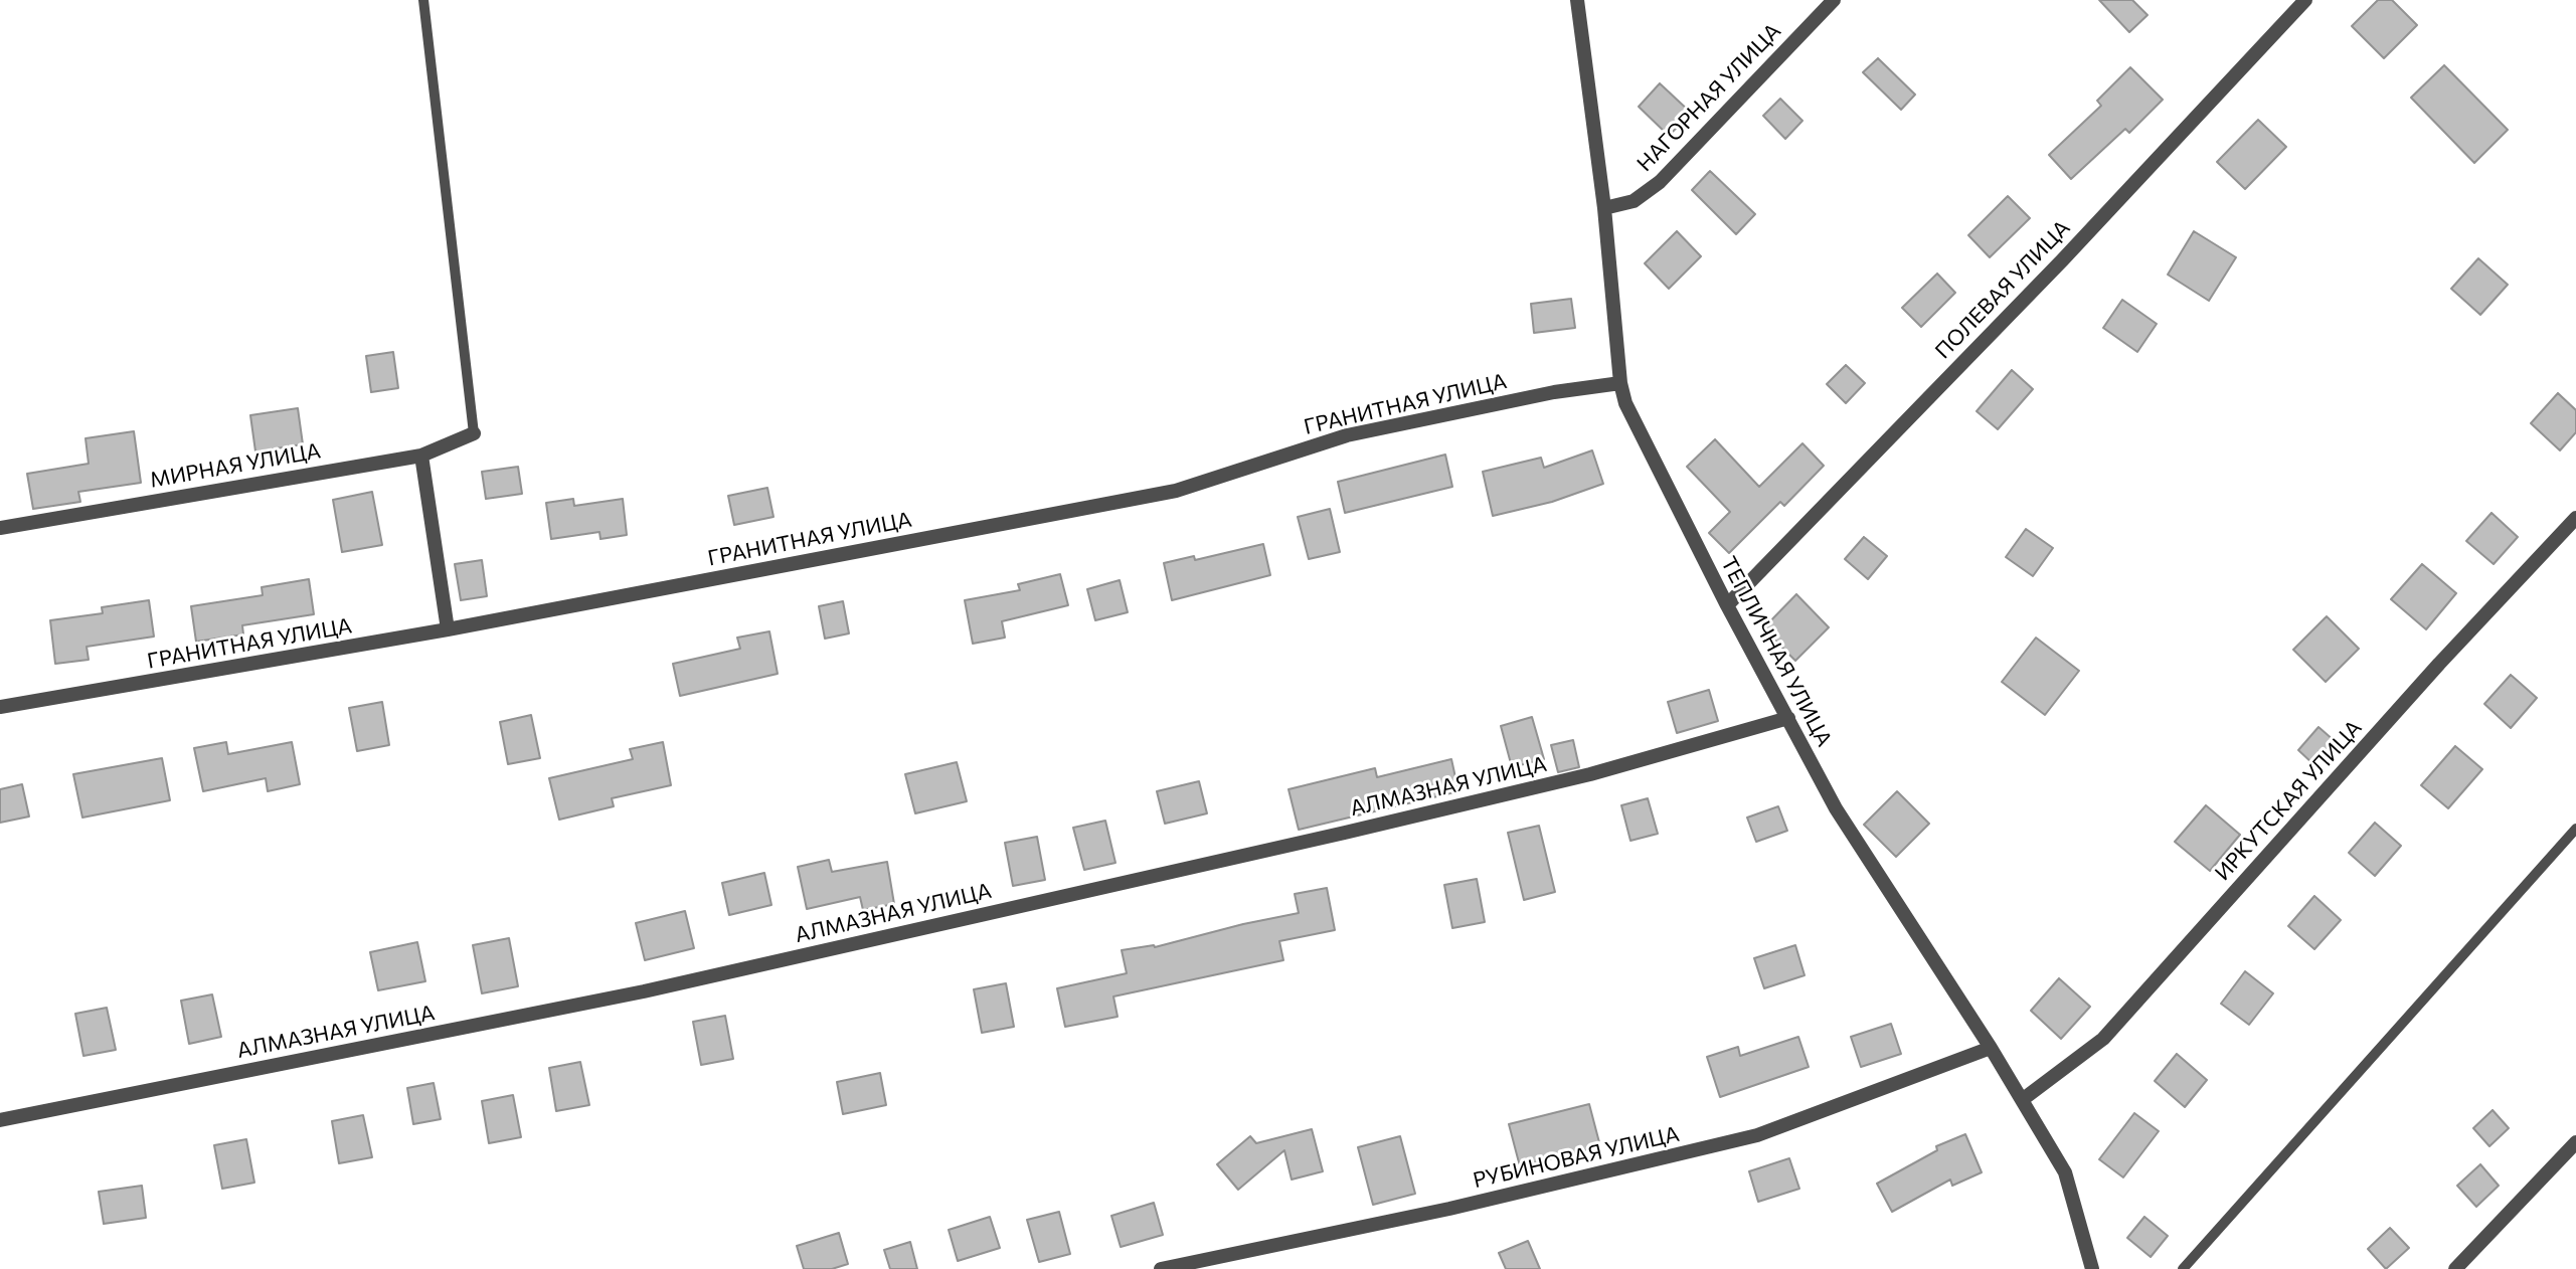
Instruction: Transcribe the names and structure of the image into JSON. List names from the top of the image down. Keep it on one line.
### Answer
{"streets":{"street":["НАГОРНАЯ УЛИЦА","ПОЛЕВАЯ УЛИЦА","ГРАНИТНАЯ УЛИЦА","МИРНАЯ УЛИЦА","ТЕПЛИЧНАЯ УЛИЦА","АЛМАЗНАЯ УЛИЦА","ИРКУТСКАЯ УЛИЦА","РУБИНОВАЯ УЛИЦА"]},"crossings":[["НАГОРНАЯ УЛИЦА","ТЕПЛИЧНАЯ УЛИЦА"],["ПОЛЕВАЯ УЛИЦА","ТЕПЛИЧНАЯ УЛИЦА"],["ГРАНИТНАЯ УЛИЦА","ТЕПЛИЧНАЯ УЛИЦА"],["ТЕПЛИЧНАЯ УЛИЦА","АЛМАЗНАЯ УЛИЦА"],["ТЕПЛИЧНАЯ УЛИЦА","ИРКУТСКАЯ УЛИЦА"],["ТЕПЛИЧНАЯ УЛИЦА","РУБИНОВАЯ УЛИЦА"]]}
